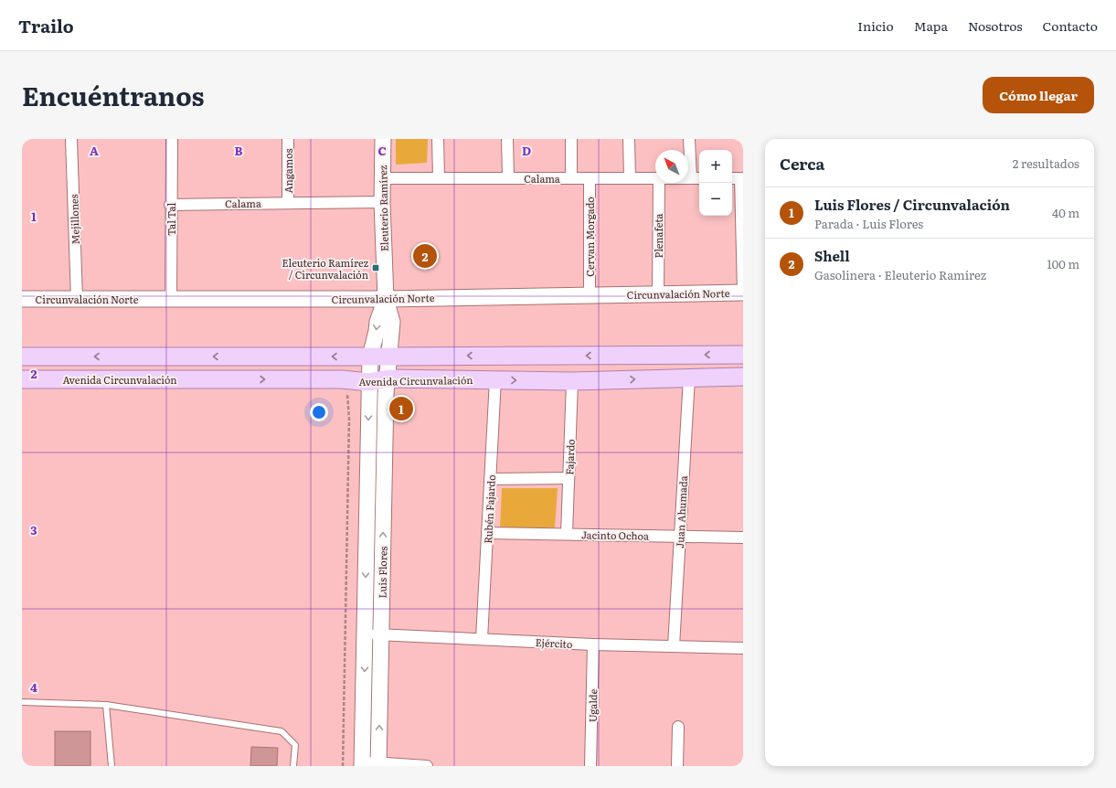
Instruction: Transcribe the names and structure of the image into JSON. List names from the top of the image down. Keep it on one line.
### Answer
{"streets":{"main road":["Eleuterio Ramírez","Circunvalación Norte","Avenida Circunvalación","Luis Flores"],"street":["Angamos","Calama","Mejillones","Tal Tal","Plenafeta","Cervan Morgado","Fajardo","Rubén Fajardo","Juan Ahumada","Jacinto Ochoa","Ejército","Ugalde"]},"crossings":[["Angamos","Calama"],["Calama","Eleuterio Ramírez"],["Calama","Tal Tal"],["Calama","Cervan Morgado"],["Eleuterio Ramírez","Circunvalación Norte"],["Eleuterio Ramírez","Avenida Circunvalación"],["Eleuterio Ramírez","Luis Flores"],["Mejillones","Circunvalación Norte"],["Tal Tal","Circunvalación Norte"],["Plenafeta","Circunvalación Norte"],["Cervan Morgado","Circunvalación Norte"],["Avenida Circunvalación","Fajardo"],["Avenida Circunvalación","Rubén Fajardo"],["Avenida Circunvalación","Juan Ahumada"],["Avenida Circunvalación","Luis Flores"],["Fajardo","Jacinto Ochoa"],["Rubén Fajardo","Jacinto Ochoa"],["Rubén Fajardo","Ejército"],["Juan Ahumada","Jacinto Ochoa"],["Juan Ahumada","Ejército"],["Luis Flores","Ejército"],["Ejército","Ugalde"]],"places":{"transit":["Eleuterio Ramírez / Circunvalación"]},"north":"top left","page":{"header":"Trailo","nav":["Inicio","Mapa","Nosotros","Contacto"],"title":"Encuéntranos","buttons":"Cómo llegar","heading":["Cerca","2 resultados"],"map_buttons":["+","−"],"list":[{"mark":"1","name":"Luis Flores / Circunvalación","note":"Parada · Luis Flores","value":"40 m"},{"mark":"2","name":"Shell","note":"Gasolinera · Eleuterio Ramírez","value":"100 m"}],"pins":["2","1"]},"grid":{"columns":["A","B","C","D"],"rows":["1","2","3","4"]}}
